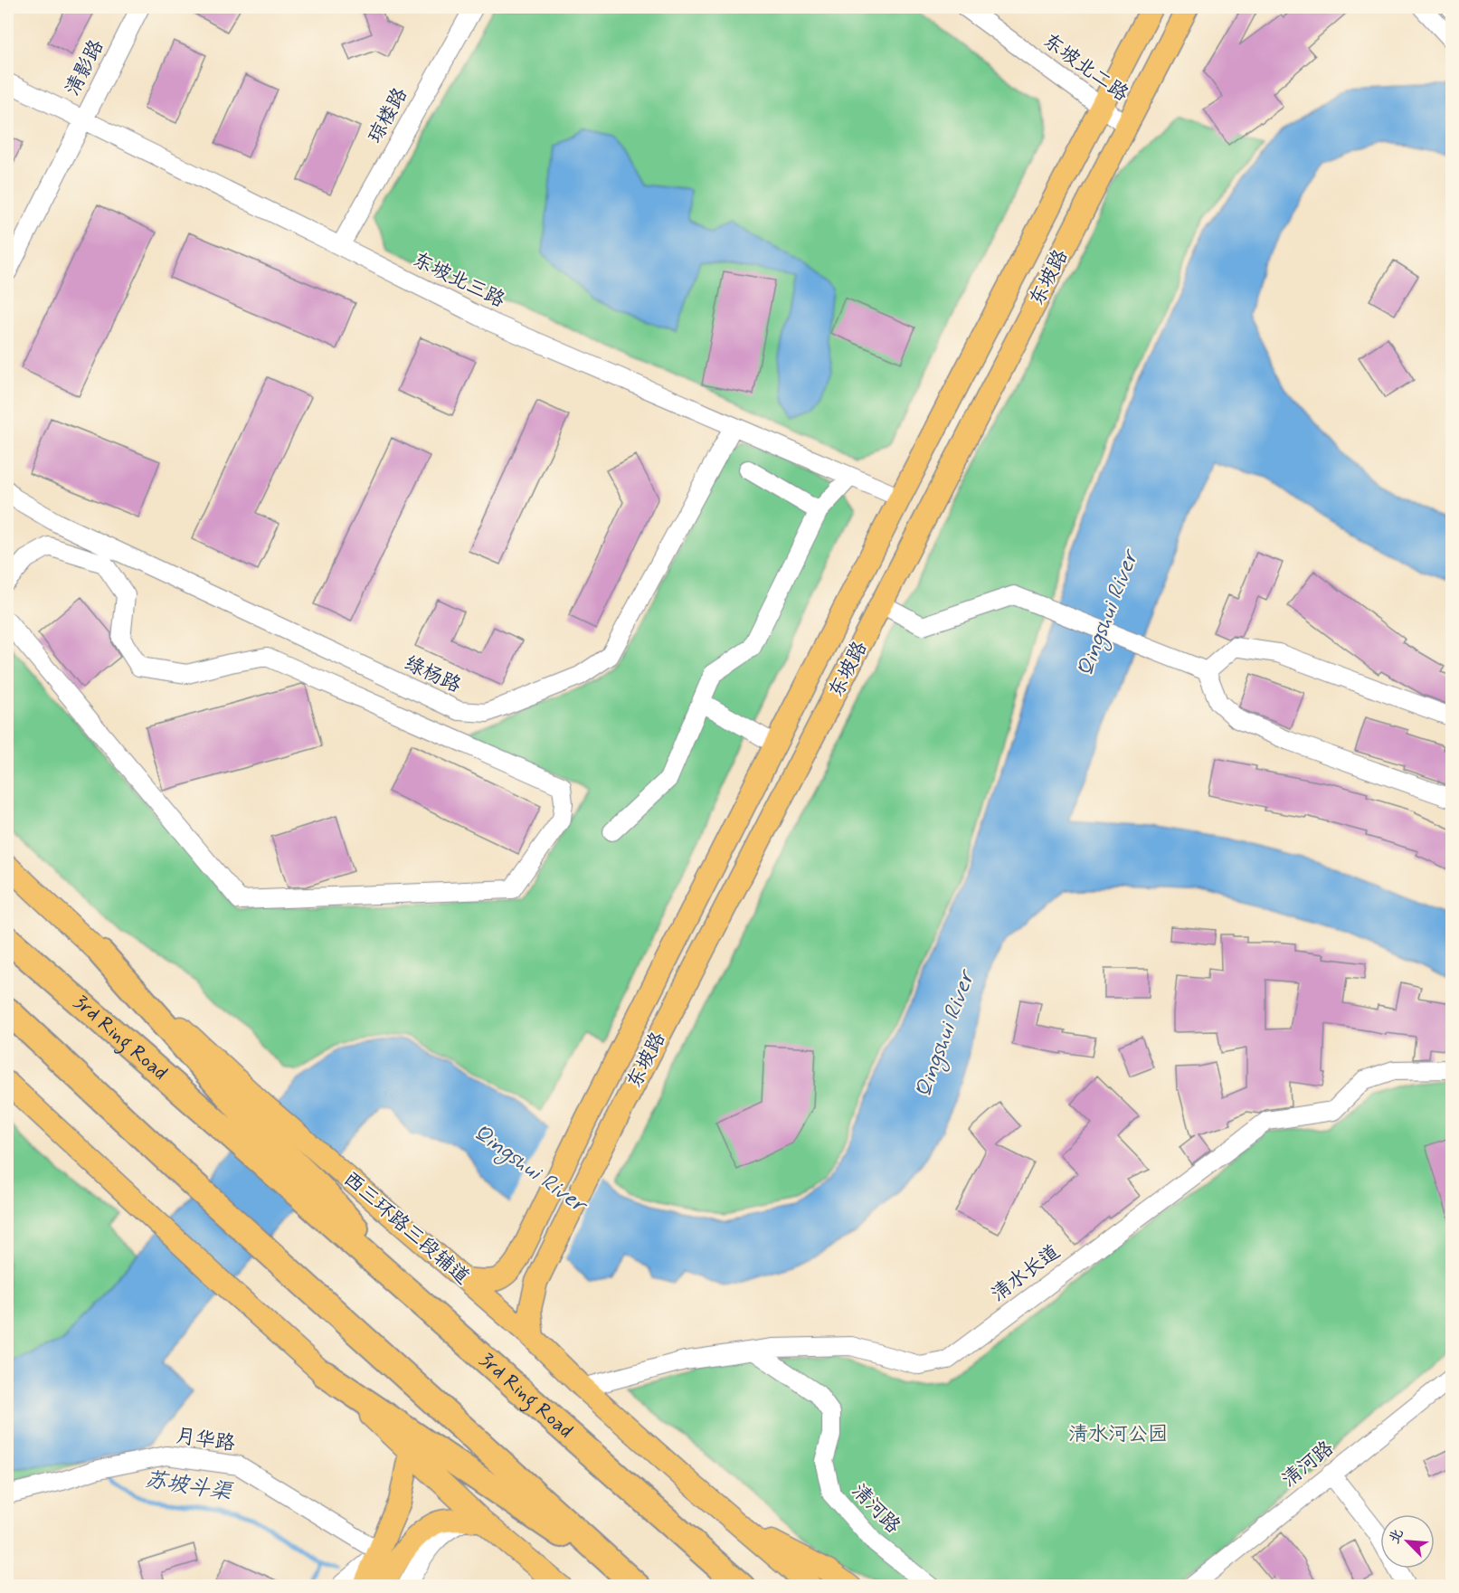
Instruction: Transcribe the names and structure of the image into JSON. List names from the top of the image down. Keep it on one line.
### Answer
{"streets":{"highway":["3rd Ring Road"],"main road":["东坡路","西三环路三段辅道"],"street":["清影路","东坡北二路","琼楼路","东坡北三路","绿杨路","清水长道","月华路","清河路"]},"crossings":[["清影路","东坡北三路"],["东坡北二路","东坡路"],["琼楼路","东坡北三路"],["东坡路","东坡北三路"],["东坡路","西三环路三段辅道"],["东坡北三路","绿杨路"],["3rd Ring Road","西三环路三段辅道"],["西三环路三段辅道","清水长道"],["清水长道","清河路"]],"water":["Qingshui River","苏坡斗渠"],"parks":["清水河公园"],"north":"top left"}
